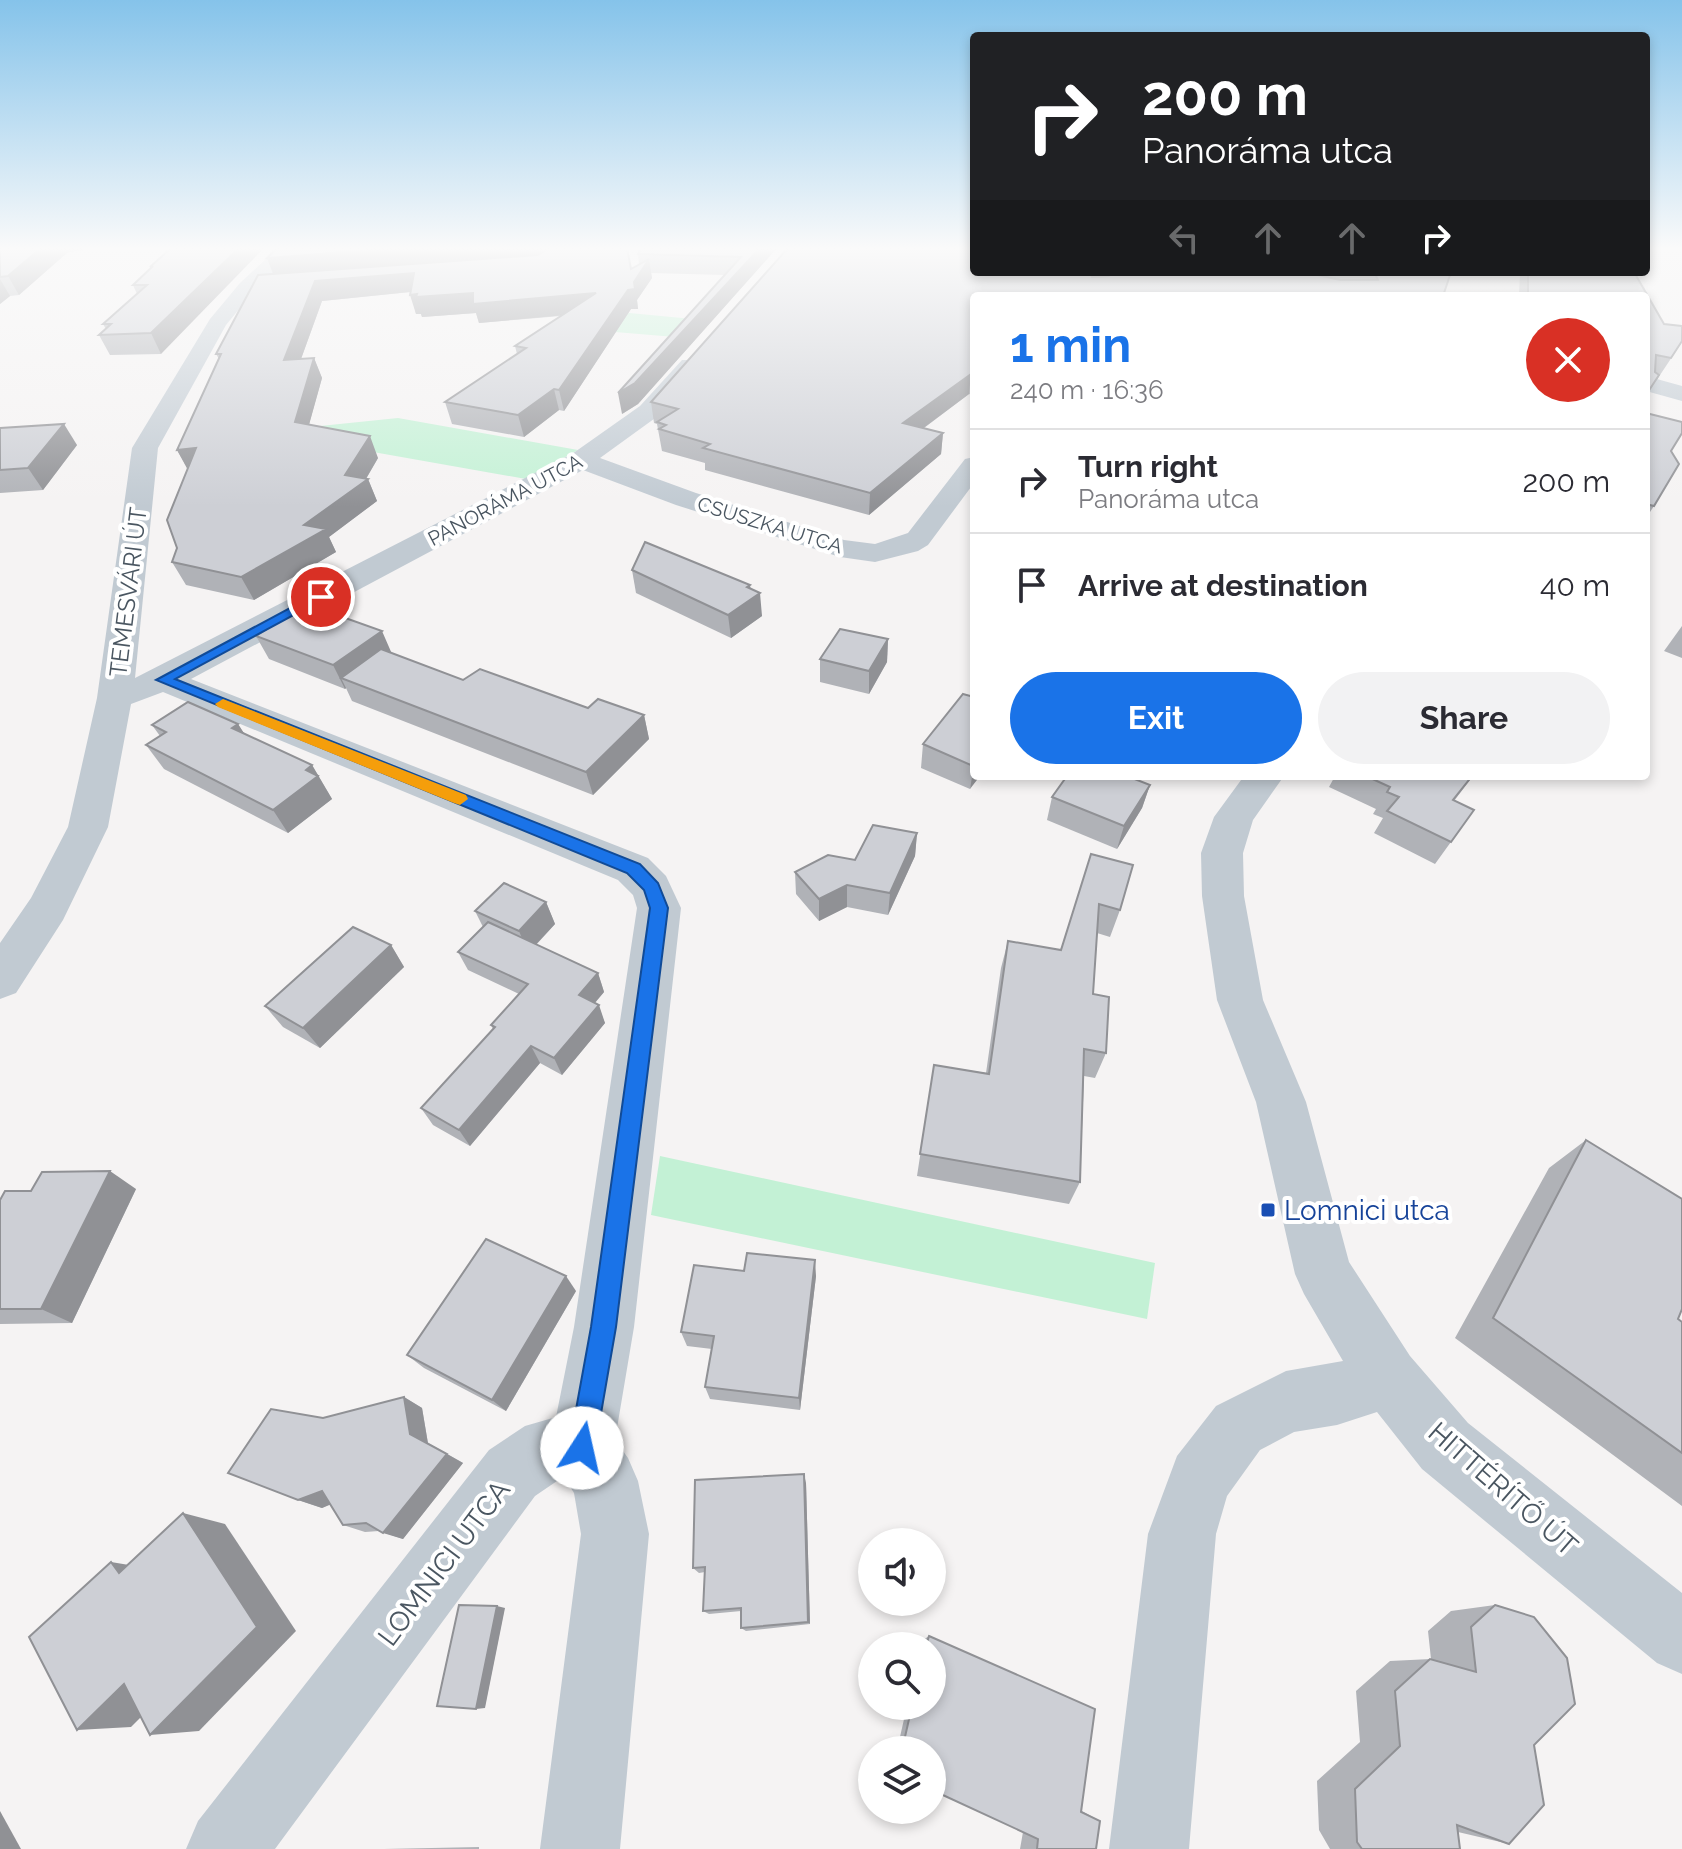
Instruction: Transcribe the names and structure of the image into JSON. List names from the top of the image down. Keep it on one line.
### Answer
{"streets":{"street":["PANORÁMA UTCA","CSUSZKA UTCA","TEMESVÁRI ÚT","HITTÉRÍTŐ ÚT","LOMNICI UTCA"]},"crossings":[["PANORÁMA UTCA","CSUSZKA UTCA"],["PANORÁMA UTCA","TEMESVÁRI ÚT"],["TEMESVÁRI ÚT","LOMNICI UTCA"]],"places":{"transit":["Lomnici utca"]},"page":{"turn":["200 m","Panoráma utca"],"heading":["1 min","240 m · 16:36"],"list":[{"name":"Turn right","note":"Panoráma utca","value":"200 m"},{"name":"Arrive at destination","value":"40 m"}],"buttons":["Exit","Share"]}}
